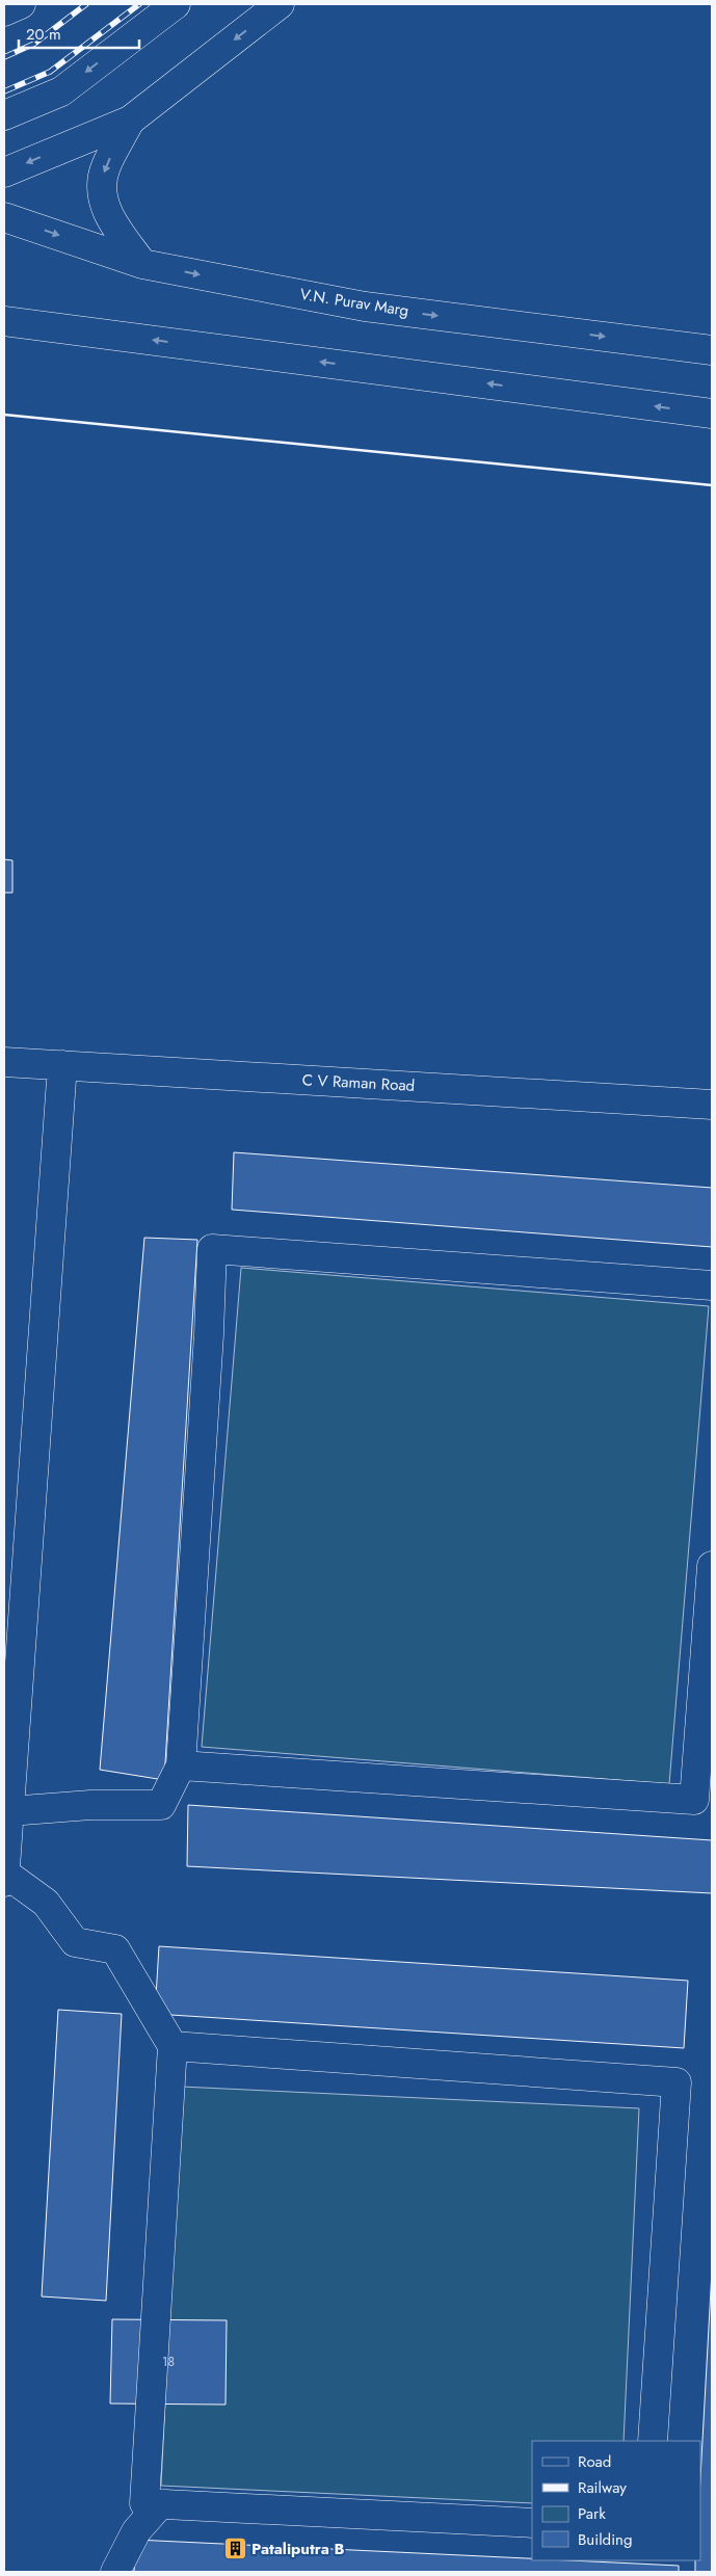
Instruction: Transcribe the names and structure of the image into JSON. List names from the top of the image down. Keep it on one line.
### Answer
{"streets":{"main road":["V.N. Purav Marg","C V Raman Road"]},"places":{"building":["Pataliputra B"]},"house_numbers":["18"],"legend":["Road","Railway","Park","Building"],"scale_bar":"20 m"}
